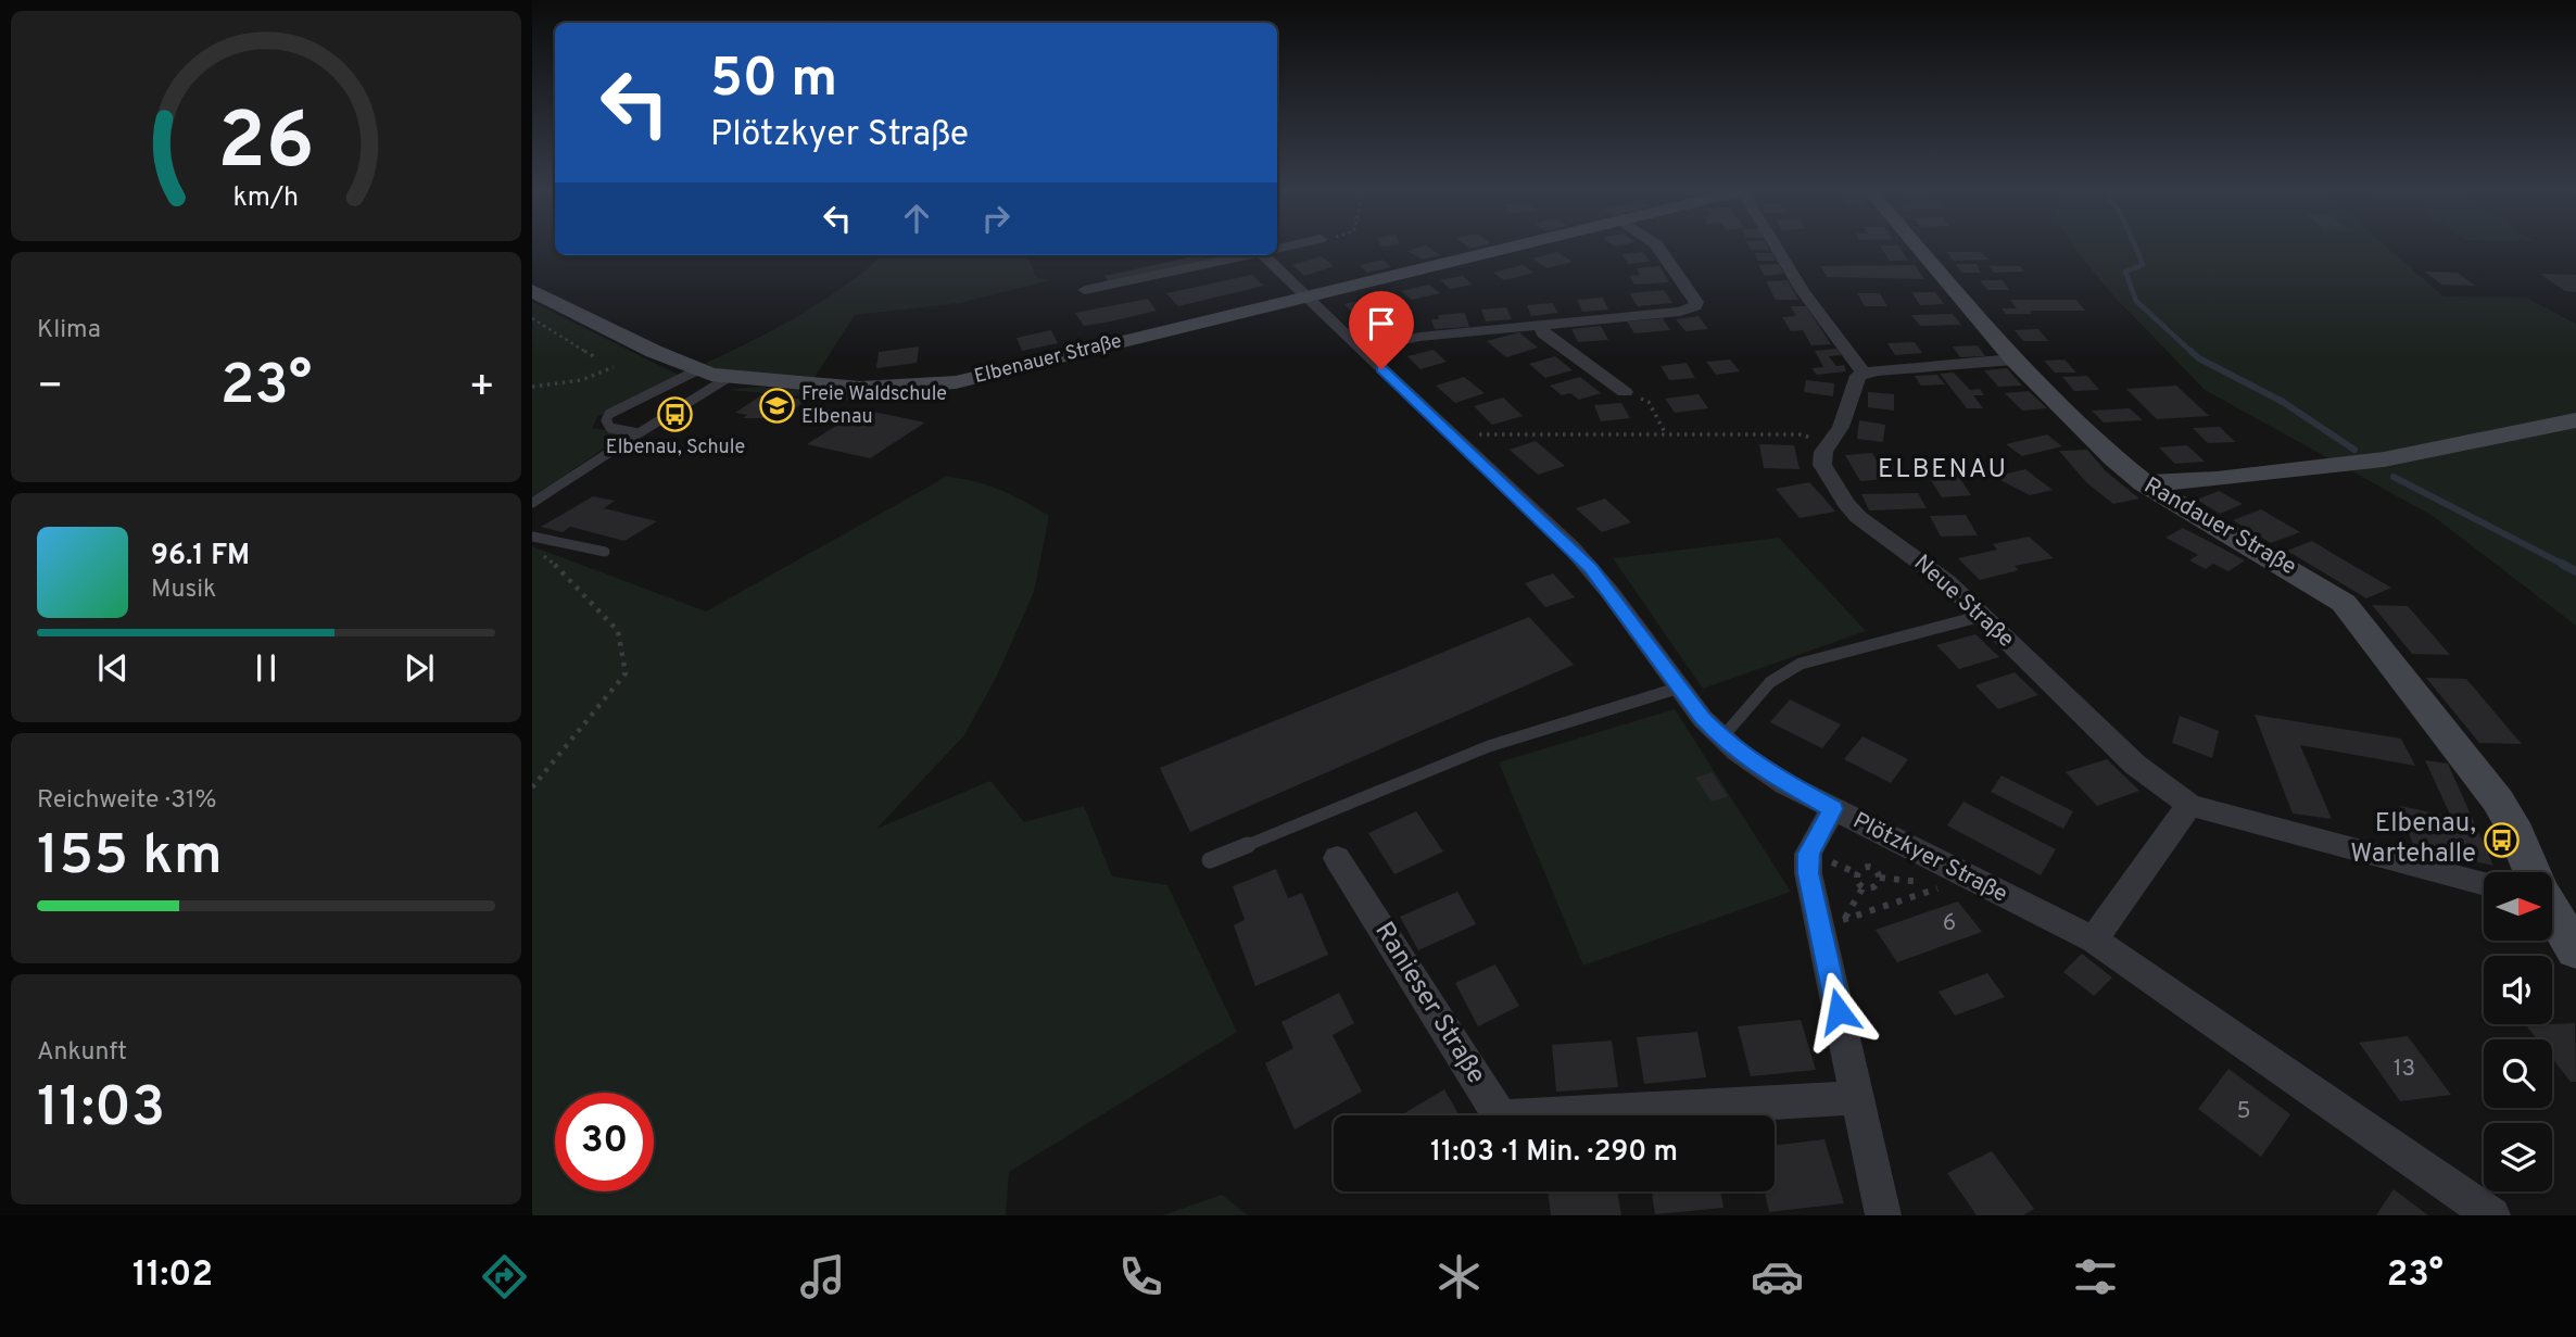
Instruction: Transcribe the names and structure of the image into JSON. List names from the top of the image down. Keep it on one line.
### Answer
{"streets":{"street":["Elbenauer Straße","Randauer Straße","Neue Straße","Plötzkyer Straße","Ranieser Straße"]},"crossings":[["Elbenauer Straße","Plötzkyer Straße"]],"districts":["ELBENAU"],"places":{"school or university":["Freie Waldschule Elbenau"],"bus stop":["Elbenau, Schule","Elbenau, Wartehalle"]},"house_numbers":["6","13","5"],"north":"right","page":{"turn":["50 m","Plötzkyer Straße"],"tile":["Klima",["Reichweite · 31%","155 km"],["Ankunft","11:03"]],"heat":["−","23°","+"],"song":["96.1 FM","Musik"],"limit":"30","trip":"11:03 · 1 Min. · 290 m","tabs":["11:02","23°"],"gauge":["26","km/h"]}}
